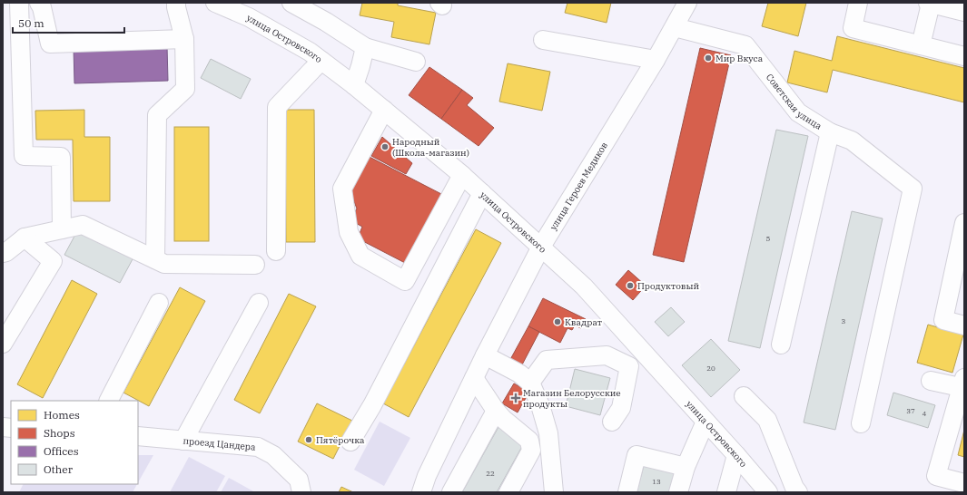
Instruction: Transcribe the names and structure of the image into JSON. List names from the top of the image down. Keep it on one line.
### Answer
{"streets":{"street":["улица Островского","Советская улица","улица Героев Медиков","проезд Цандера"]},"crossings":[["улица Островского","улица Героев Медиков"],["Советская улица","улица Героев Медиков"]],"places":{"other":["Мир Вкуса","Народный (Школа-магазин)","Продуктовый","Квадрат","Пятёрочка"],"health":["Магазин Белорусские продукты"]},"house_numbers":["5","3","20","37","4","22","13"],"legend":["Homes","Shops","Offices","Other"],"scale_bar":"50 m"}
